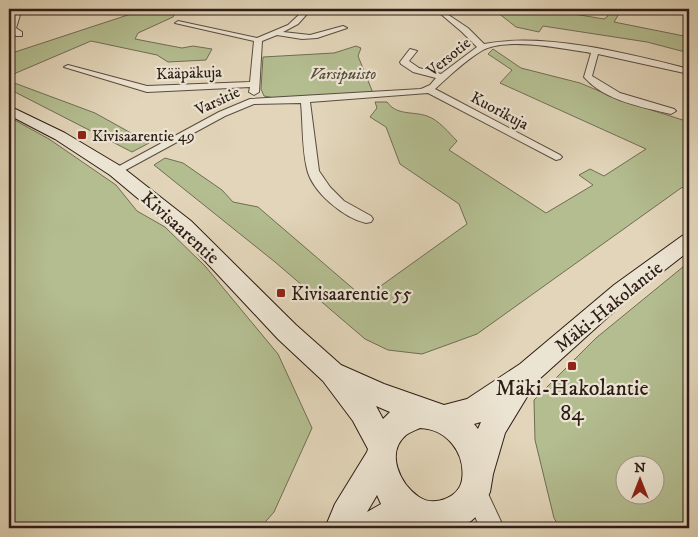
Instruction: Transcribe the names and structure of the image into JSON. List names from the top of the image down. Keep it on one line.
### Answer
{"streets":{"street":["Versotie","Kääpäkuja","Varsitie","Kuorikuja","Kivisaarentie","Mäki-Hakolantie"]},"crossings":[["Versotie","Varsitie"],["Versotie","Kuorikuja"],["Varsitie","Kivisaarentie"],["Kivisaarentie","Mäki-Hakolantie"]],"parks":["Varsipuisto"],"places":{"transit":["Kivisaarentie 49","Kivisaarentie 55","Mäki-Hakolantie 84"]},"north":"top"}
